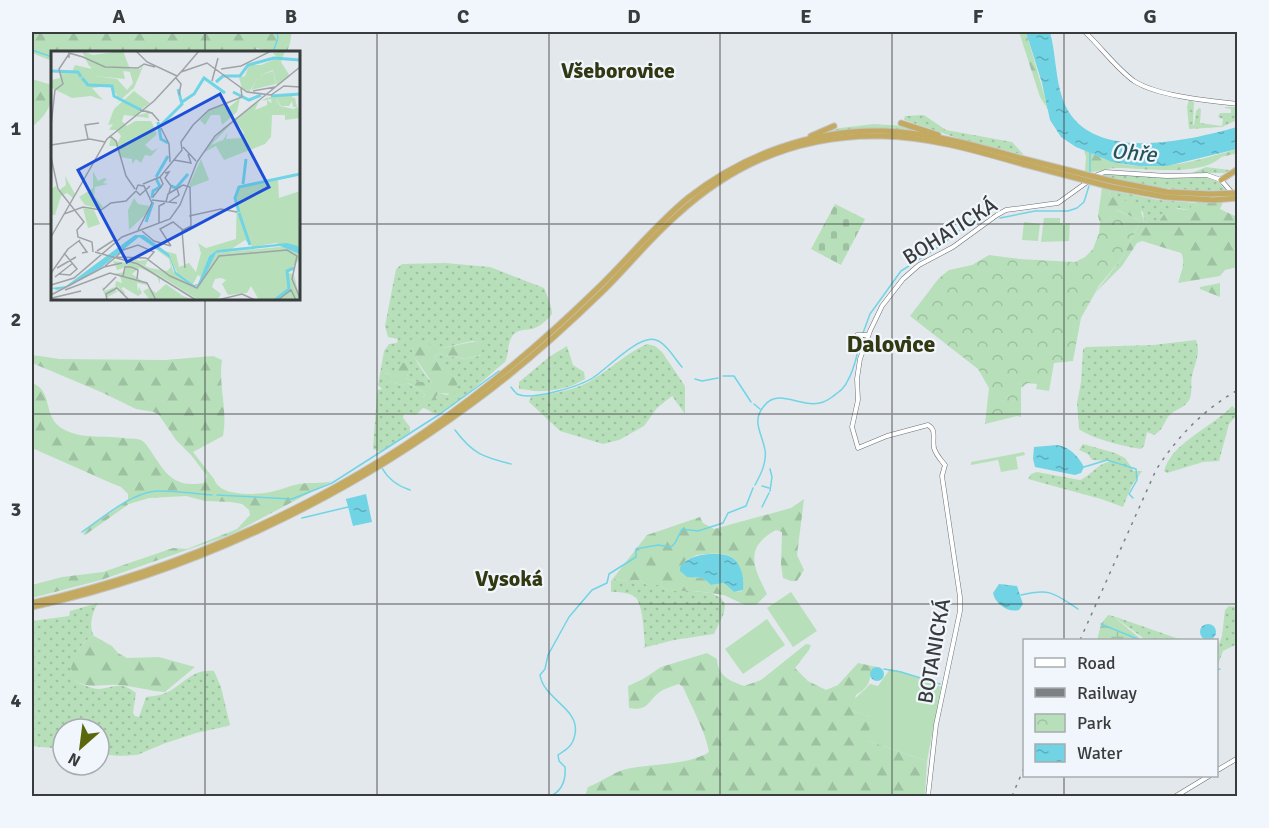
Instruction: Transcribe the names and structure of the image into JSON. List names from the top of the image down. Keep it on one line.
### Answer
{"streets":{"street":["BOHATICKÁ","BOTANICKÁ"]},"crossings":[["BOHATICKÁ","BOTANICKÁ"]],"districts":["Všeborovice","Dalovice","Vysoká"],"water":["Ohře"],"legend":["Road","Railway","Park","Water"],"north":"bottom left","grid":{"columns":["A","B","C","D","E","F","G"],"rows":["1","2","3","4"]}}
